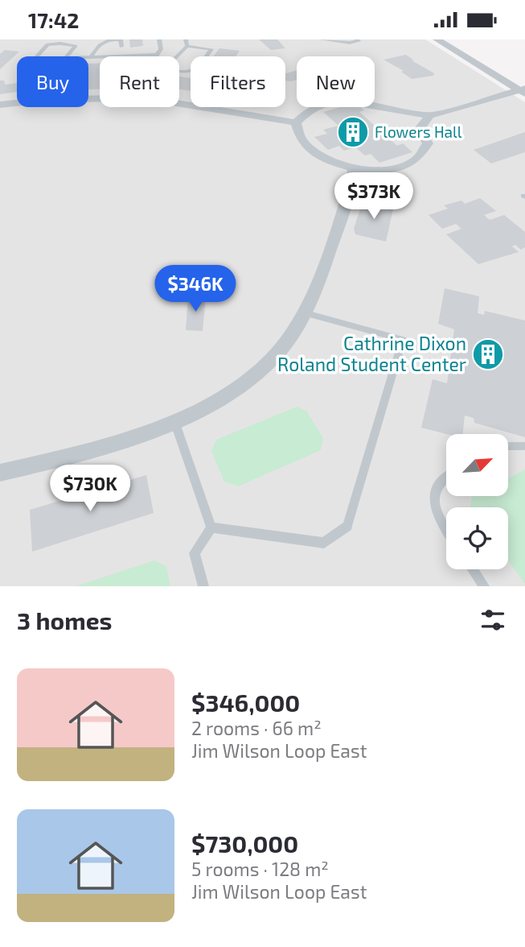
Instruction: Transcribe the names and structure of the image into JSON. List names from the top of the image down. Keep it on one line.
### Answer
{"places":{"building":["Flowers Hall","Cathrine Dixon Roland Student Center"]},"north":"top right","page":{"status":"17:42","chip":["Buy","Rent","Filters","New"],"price":["$373K","$346K","$730K"],"heading":"3 homes","list":[{"name":"$346,000","note":"2 rooms · 66 m² · Jim Wilson Loop East"},{"name":"$730,000","note":"5 rooms · 128 m² · Jim Wilson Loop East"}]}}
